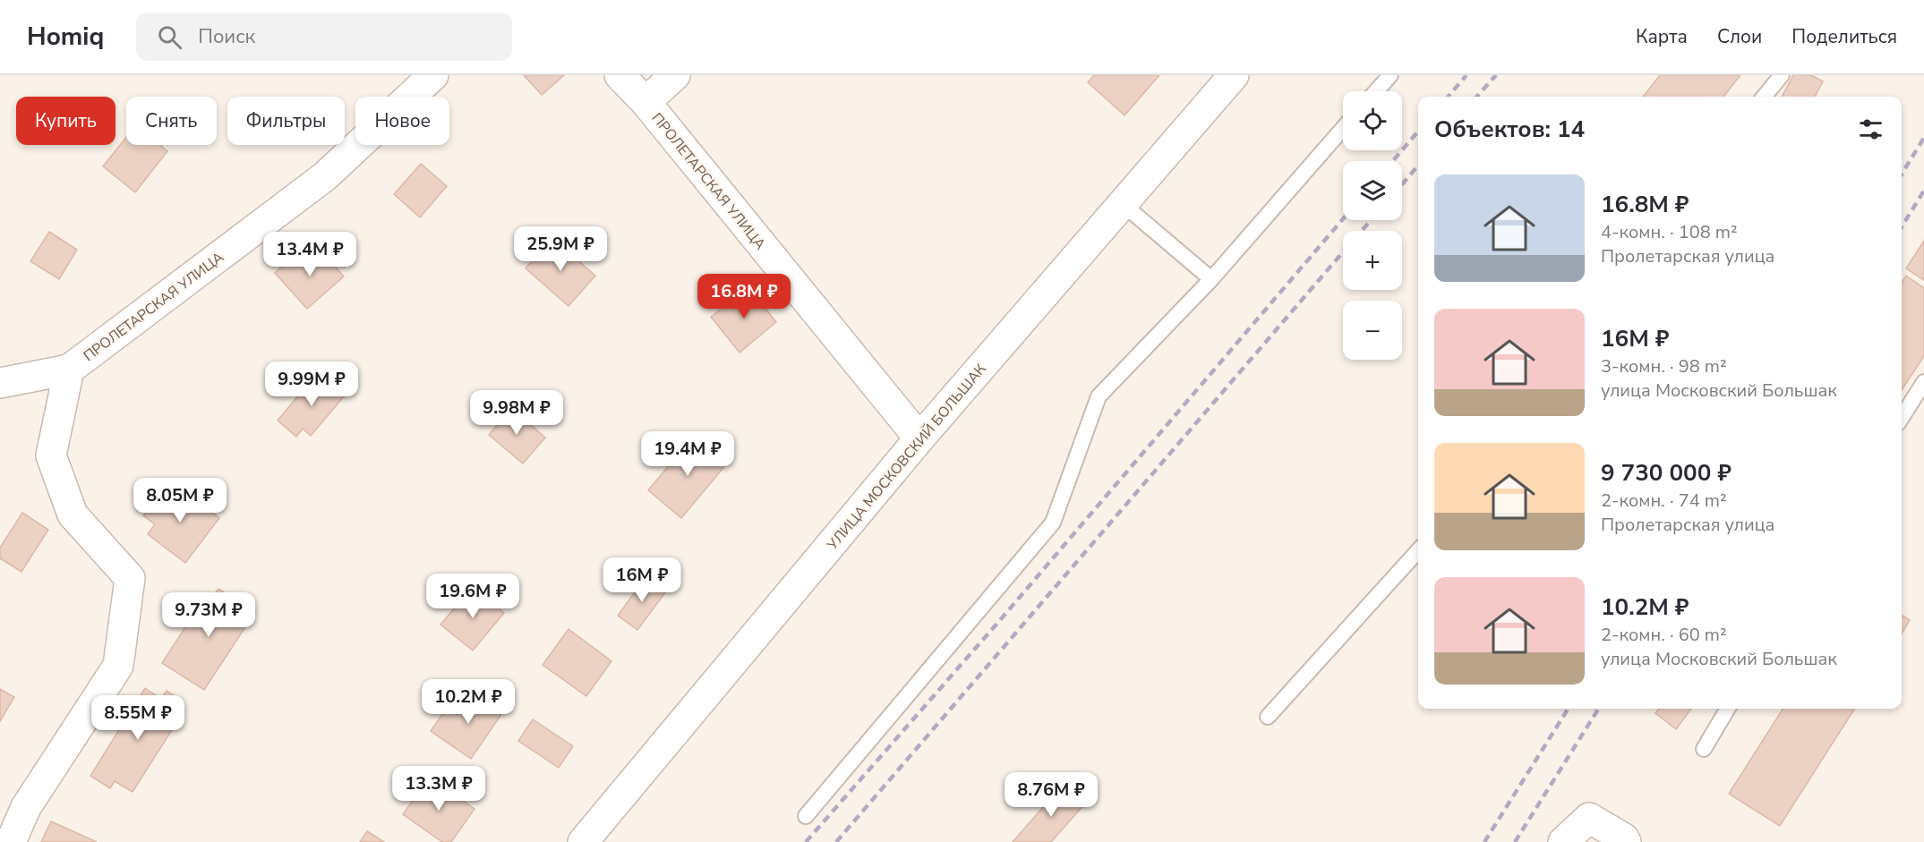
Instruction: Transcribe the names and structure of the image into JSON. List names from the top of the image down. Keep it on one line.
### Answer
{"streets":{"street":["ПРОЛЕТАРСКАЯ УЛИЦА","УЛИЦА МОСКОВСКИЙ БОЛЬШАК"]},"crossings":[["ПРОЛЕТАРСКАЯ УЛИЦА","УЛИЦА МОСКОВСКИЙ БОЛЬШАК"]],"page":{"header":"Homiq","search":"Поиск","nav":["Карта","Слои","Поделиться"],"map_buttons":["+","−"],"chip":["Купить","Снять","Фильтры","Новое"],"heading":"Объектов: 14","list":[{"name":"16.8M ₽","note":"4-комн. · 108 m² · Пролетарская улица"},{"name":"16M ₽","note":"3-комн. · 98 m² · улица Московский Большак"},{"name":"9 730 000 ₽","note":"2-комн. · 74 m² · Пролетарская улица"},{"name":"10.2M ₽","note":"2-комн. · 60 m² · улица Московский Большак"}],"price":["25.9M ₽","13.4M ₽","16.8M ₽","9.99M ₽","9.98M ₽","19.4M ₽","8.05M ₽","16M ₽","19.6M ₽","9.73M ₽","10.2M ₽","8.55M ₽","13.3M ₽","8.76M ₽"]}}
